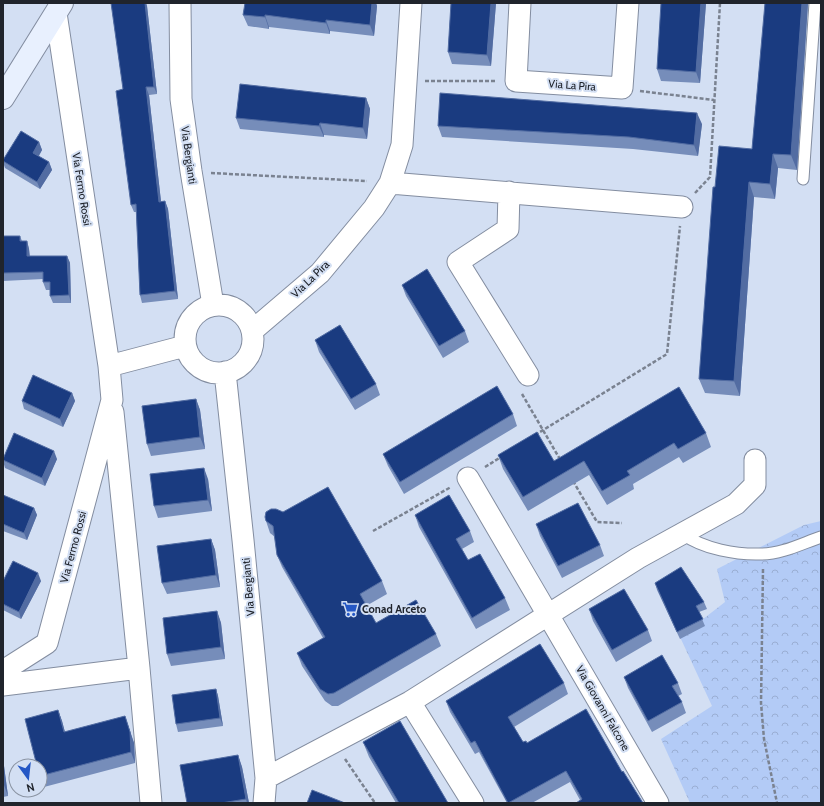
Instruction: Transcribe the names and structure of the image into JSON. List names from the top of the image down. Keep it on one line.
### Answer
{"streets":{"street":["Via La Pira","Via Bergianti","Via Fermo Rossi","Via Giovanni Falcone"]},"crossings":[["Via La Pira","Via Bergianti"]],"places":{"supermarket":["Conad Arceto"]},"north":"bottom"}
